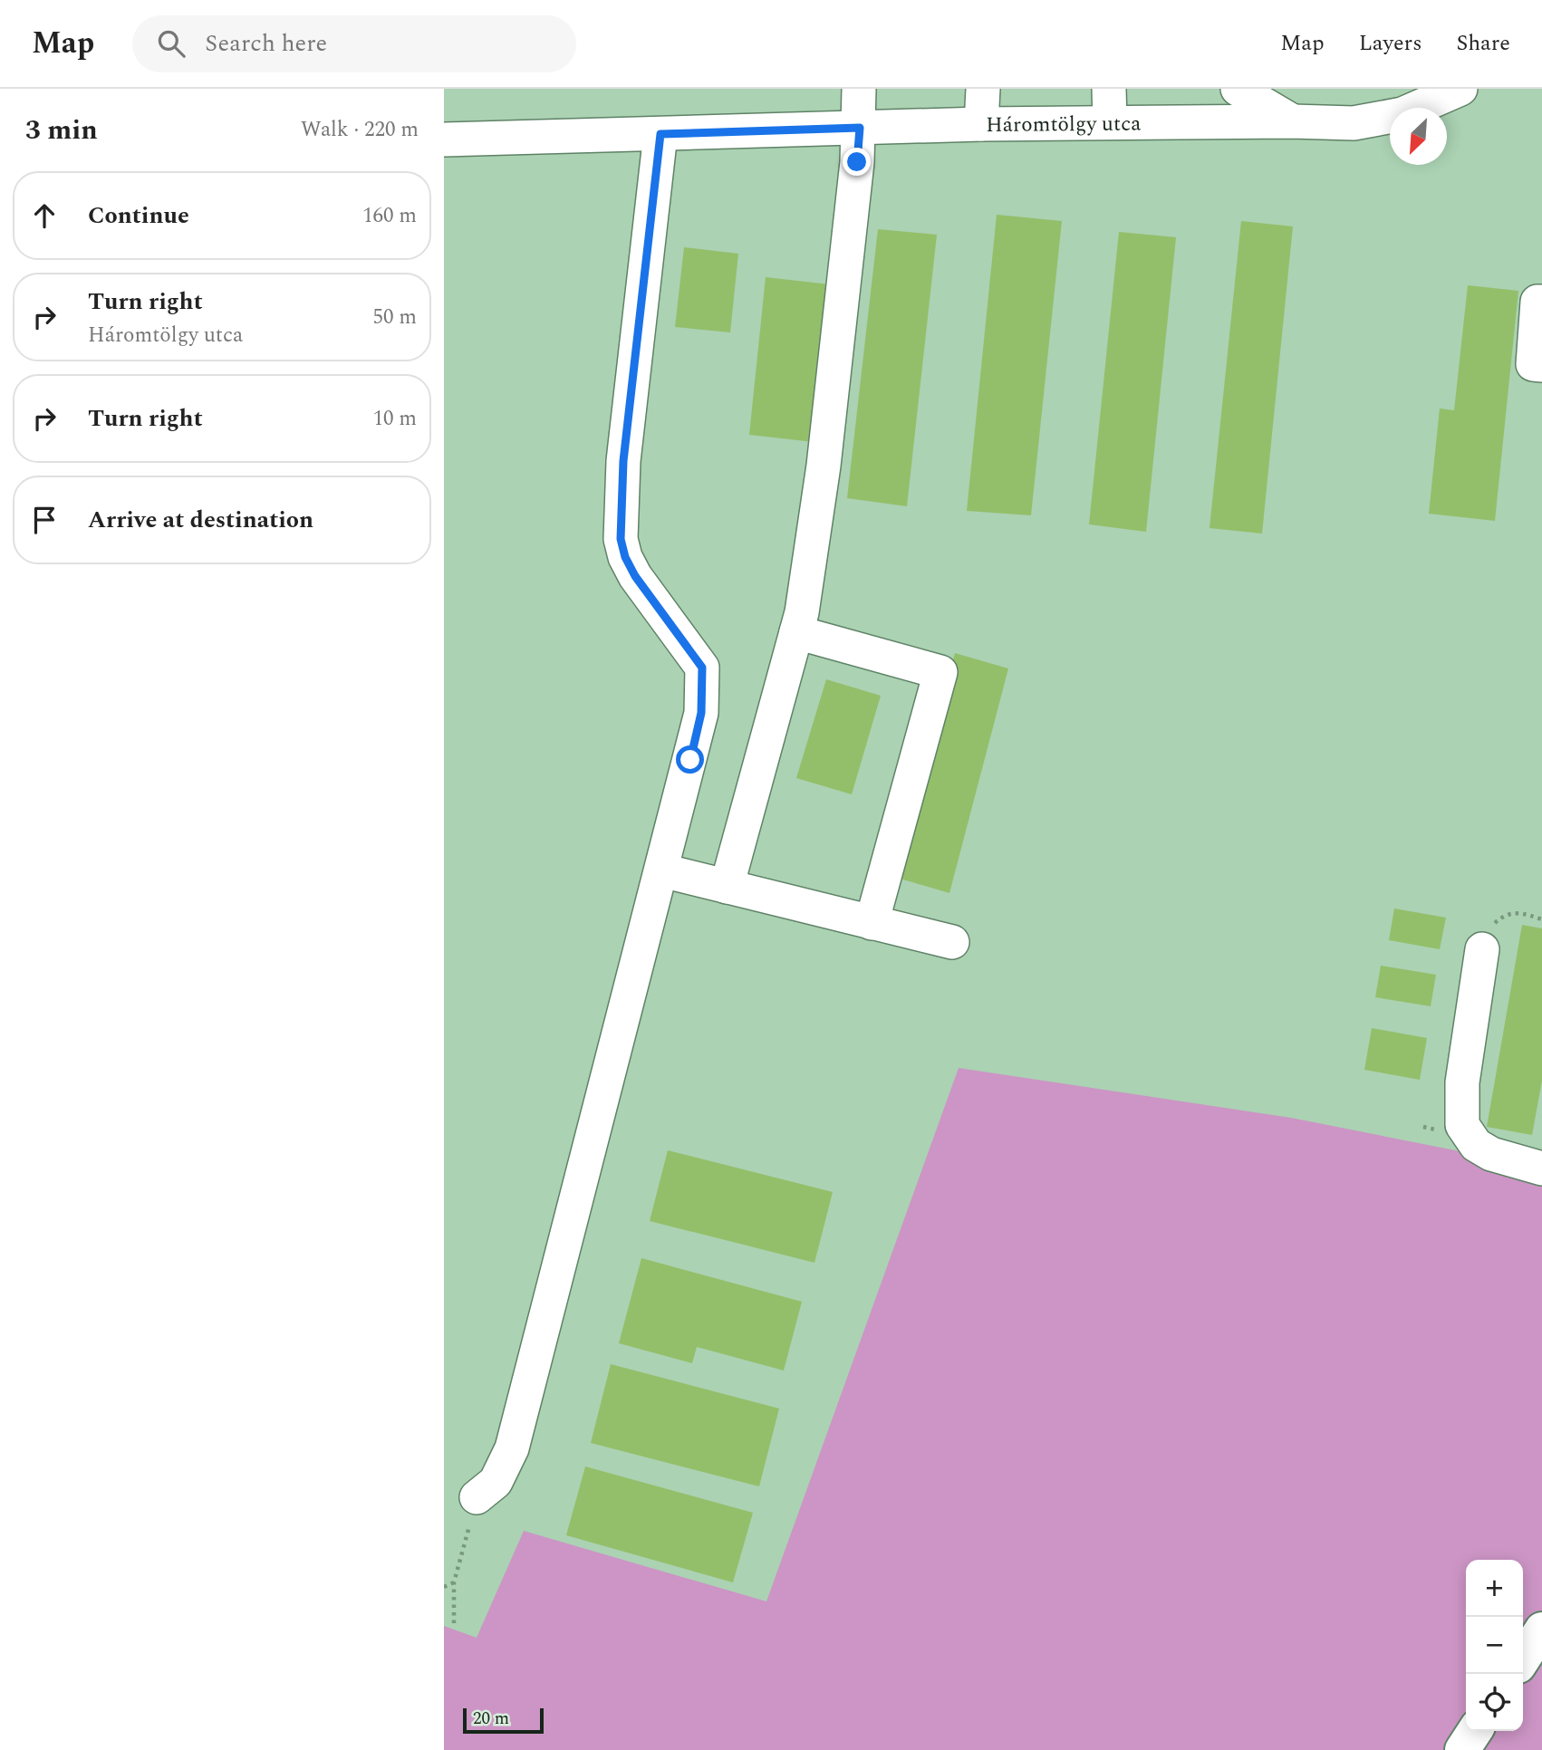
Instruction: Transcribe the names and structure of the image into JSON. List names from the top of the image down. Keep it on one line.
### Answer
{"streets":{"street":["Háromtölgy utca"]},"scale_bar":"20 m","north":"bottom left","page":{"header":"Map","search":"Search here","nav":["Map","Layers","Share"],"heading":["3 min","Walk · 220 m"],"list":[["Continue","160 m"],["Turn right","Háromtölgy utca","50 m"],["Turn right","10 m"],"Arrive at destination"],"map_buttons":["+","−"],"scale":"20 m"}}
